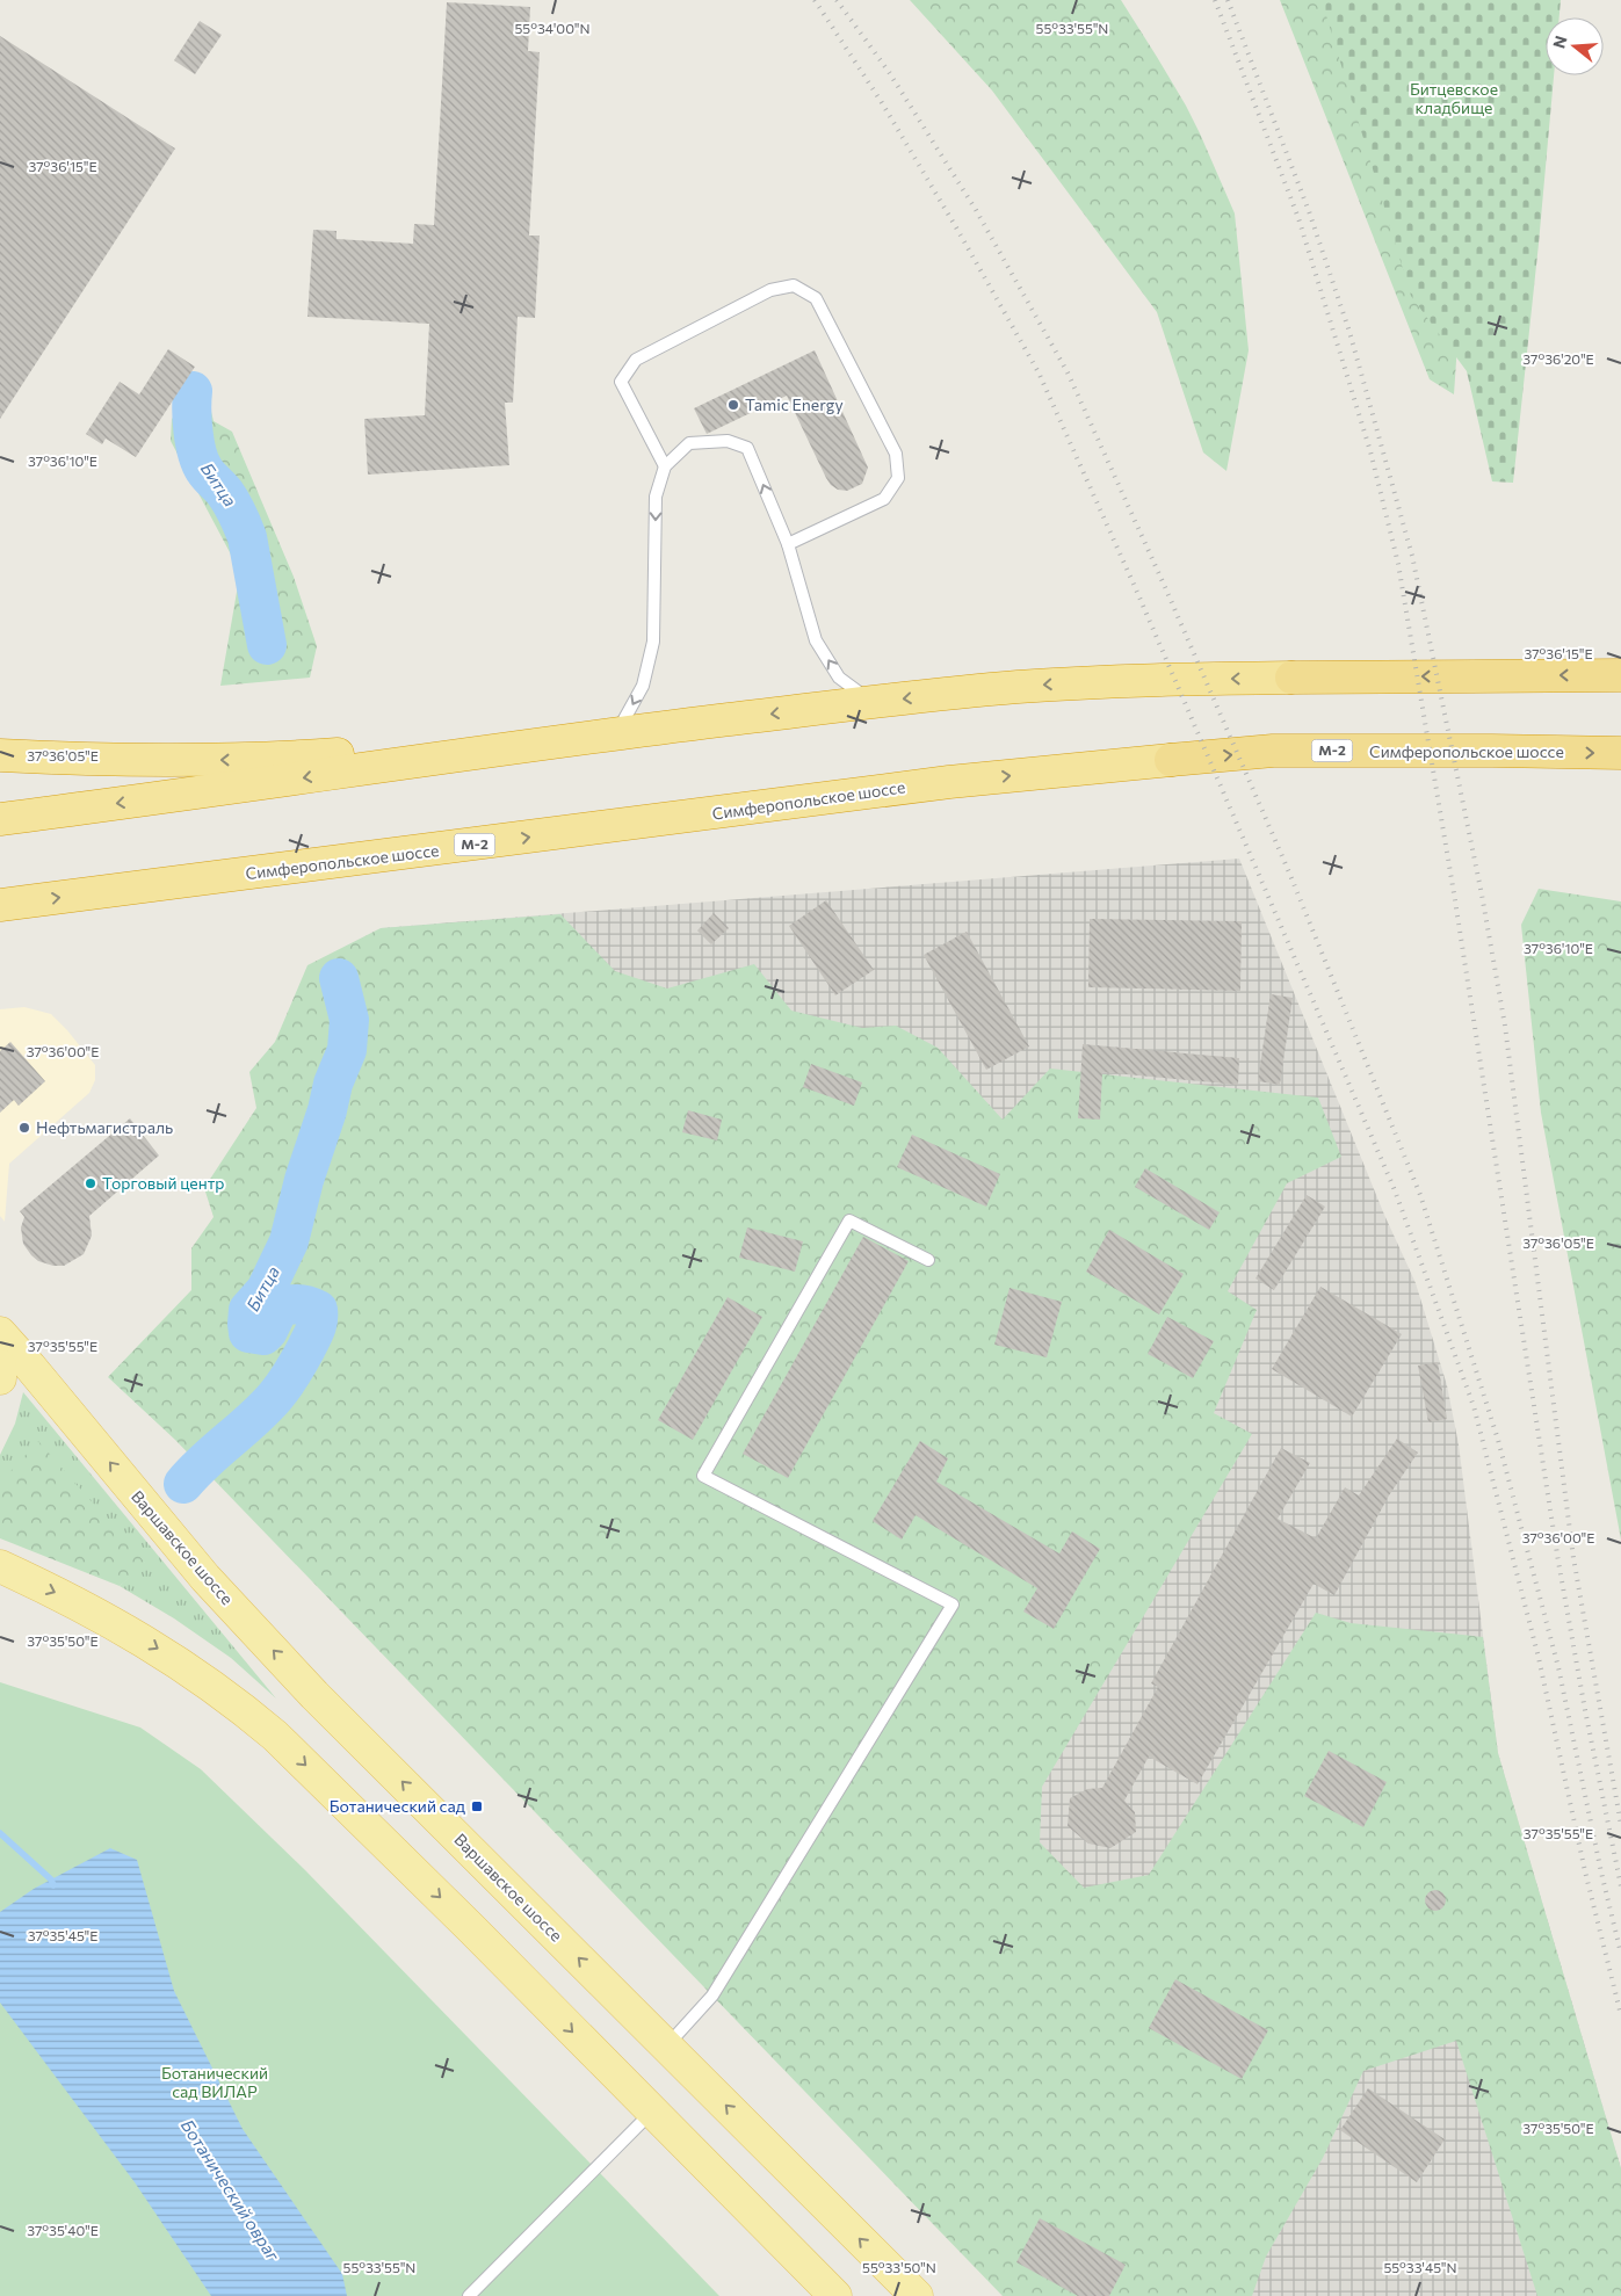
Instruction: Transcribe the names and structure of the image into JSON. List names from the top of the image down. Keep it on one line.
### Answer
{"streets":{"highway":["М-2","Симферопольское шоссе"],"main road":["Варшавское шоссе"]},"water":["Битца","Ботанический овраг"],"parks":["Битцевское кладбище","Ботанический сад ВИЛАР"],"places":{"other":["Tamic Energy","Нефтьмагистраль","Торговый центр"],"transit":["Ботанический сад"]},"north":"left","coordinates":["55°34'00\"N","55°33'55\"N","37°36'15\"E","37°36'20\"E","37°36'10\"E","37°36'05\"E","37°36'00\"E","37°35'55\"E","37°35'50\"E","37°35'45\"E","37°35'40\"E","55°33'50\"N","55°33'45\"N"]}
